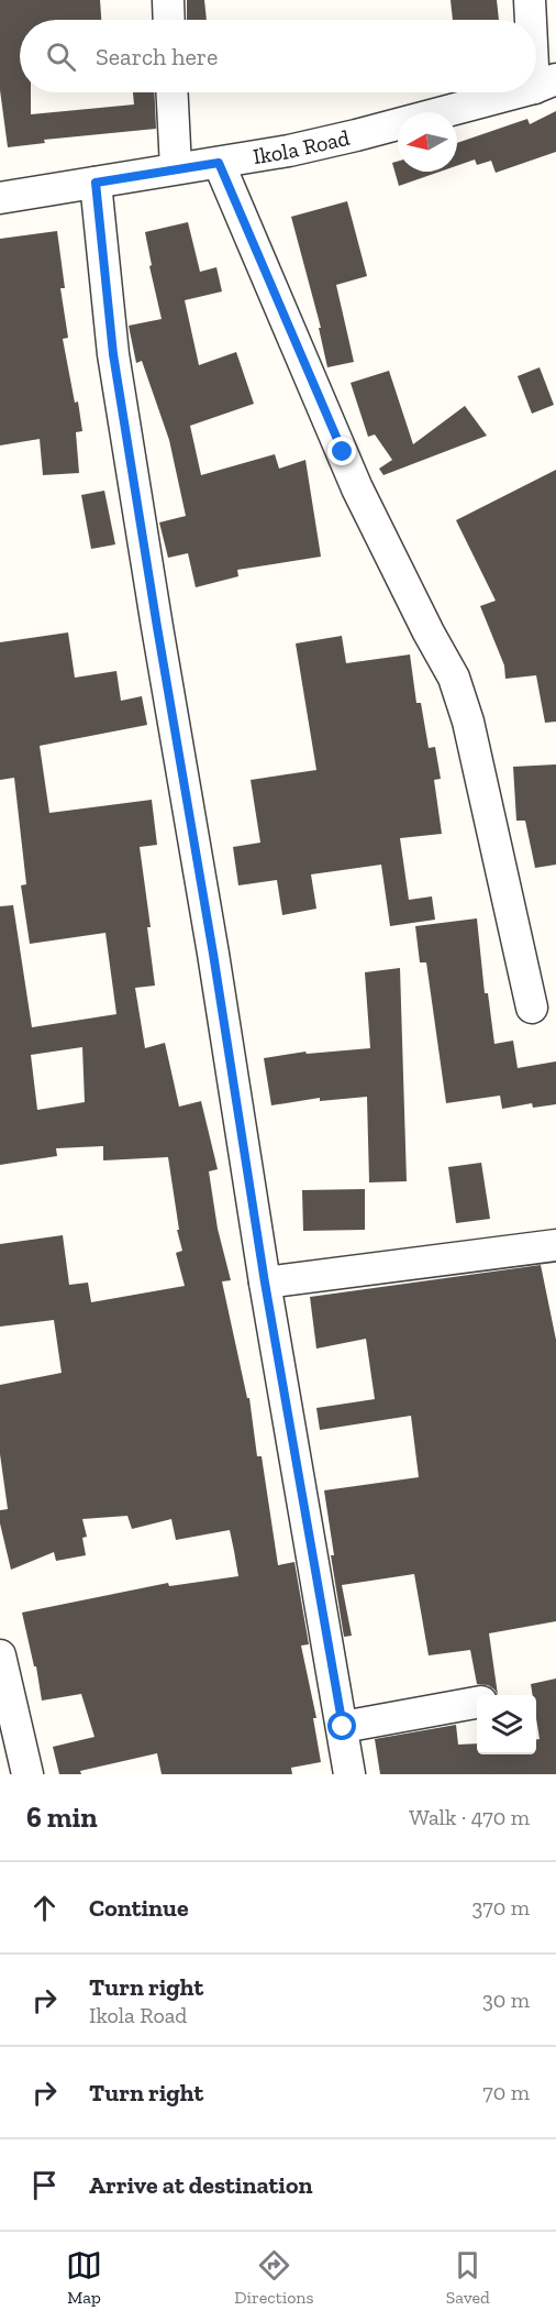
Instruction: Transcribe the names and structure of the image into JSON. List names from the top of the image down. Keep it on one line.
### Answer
{"streets":{"street":["Ikola Road"]},"north":"left","page":{"search":"Search here","heading":["6 min","Walk · 470 m"],"list":[["Continue","370 m"],["Turn right","Ikola Road","30 m"],["Turn right","70 m"],"Arrive at destination"],"nav":["Map","Directions","Saved"]}}
